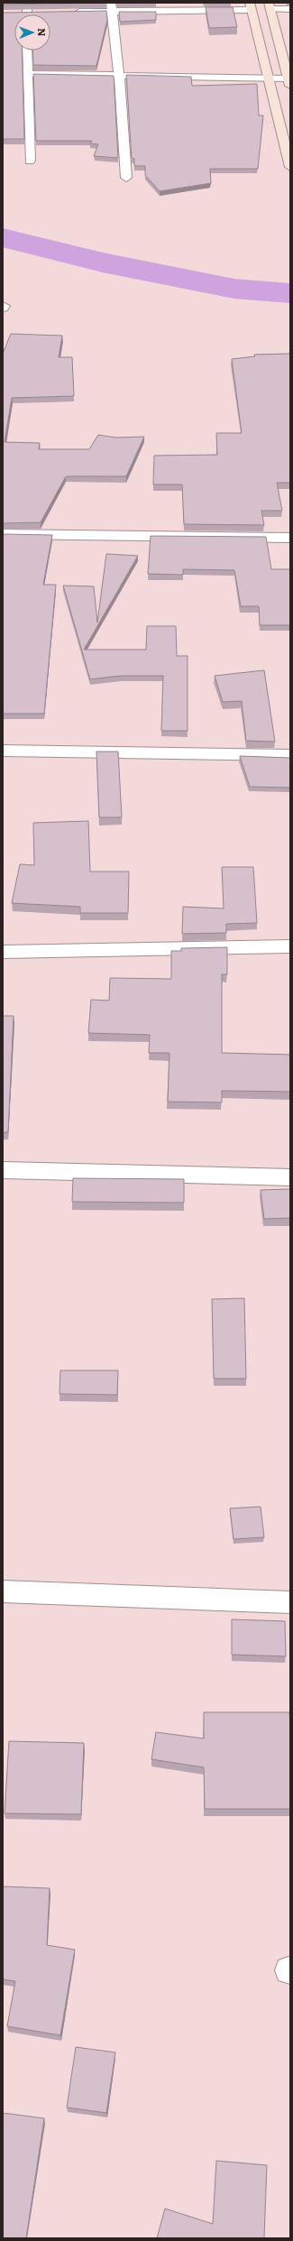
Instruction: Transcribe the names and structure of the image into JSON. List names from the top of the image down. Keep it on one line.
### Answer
{"north":"right"}
